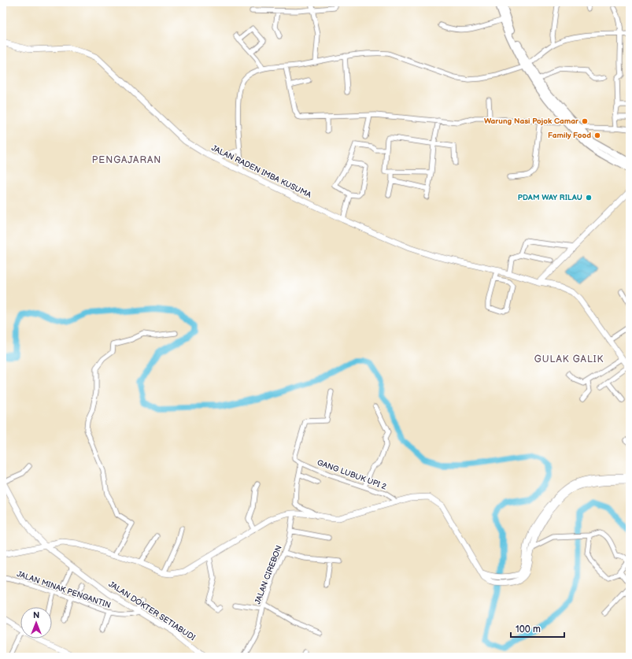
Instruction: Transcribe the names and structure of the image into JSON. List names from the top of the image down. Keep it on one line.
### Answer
{"streets":{"street":["JALAN RADEN IMBA KUSUMA","GANG LUBUK UPI 2","JALAN CIREBON","JALAN MINAK PENGANTIN","JALAN DOKTER SETIABUDI"]},"crossings":[["JALAN MINAK PENGANTIN","JALAN DOKTER SETIABUDI"]],"districts":["PENGAJARAN","GULAK GALIK"],"places":["Warung Nasi Pojok Camar","Family Food","PDAM WAY RILAU"],"scale_bar":"100 m","north":"top"}
